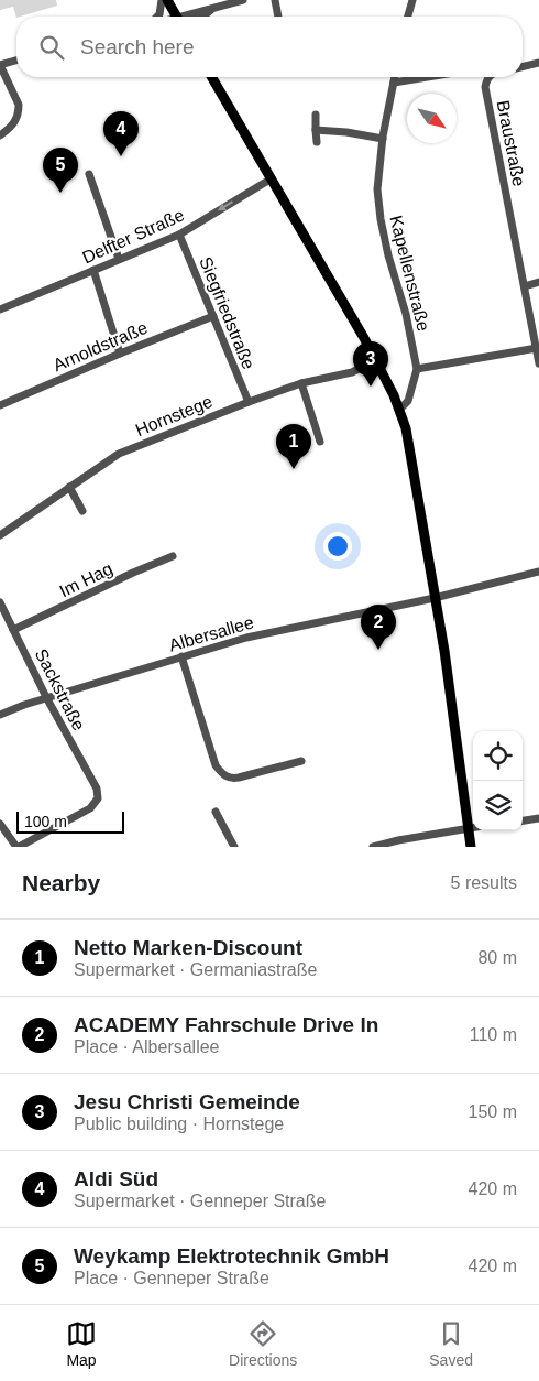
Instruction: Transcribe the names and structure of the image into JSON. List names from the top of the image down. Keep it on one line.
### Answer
{"streets":{"street":["Braustraße","Delfter Straße","Kapellenstraße","Siegfriedstraße","Arnoldstraße","Hornstege","Im Hag","Albersallee","Sackstraße"]},"crossings":[["Delfter Straße","Siegfriedstraße"],["Siegfriedstraße","Arnoldstraße"],["Siegfriedstraße","Hornstege"],["Im Hag","Sackstraße"],["Albersallee","Sackstraße"]],"one_way":["Delfter Straße"],"scale_bar":"100 m","north":"bottom right","page":{"search":"Search here","pins":["4","5","3","1","2"],"scale":"100 m","heading":["Nearby","5 results"],"list":[{"mark":"1","name":"Netto Marken-Discount","note":"Supermarket · Germaniastraße","value":"80 m"},{"mark":"2","name":"ACADEMY Fahrschule Drive In","note":"Place · Albersallee","value":"110 m"},{"mark":"3","name":"Jesu Christi Gemeinde","note":"Public building · Hornstege","value":"150 m"},{"mark":"4","name":"Aldi Süd","note":"Supermarket · Genneper Straße","value":"420 m"},{"mark":"5","name":"Weykamp Elektrotechnik GmbH","note":"Place · Genneper Straße","value":"420 m"}],"nav":["Map","Directions","Saved"]}}
